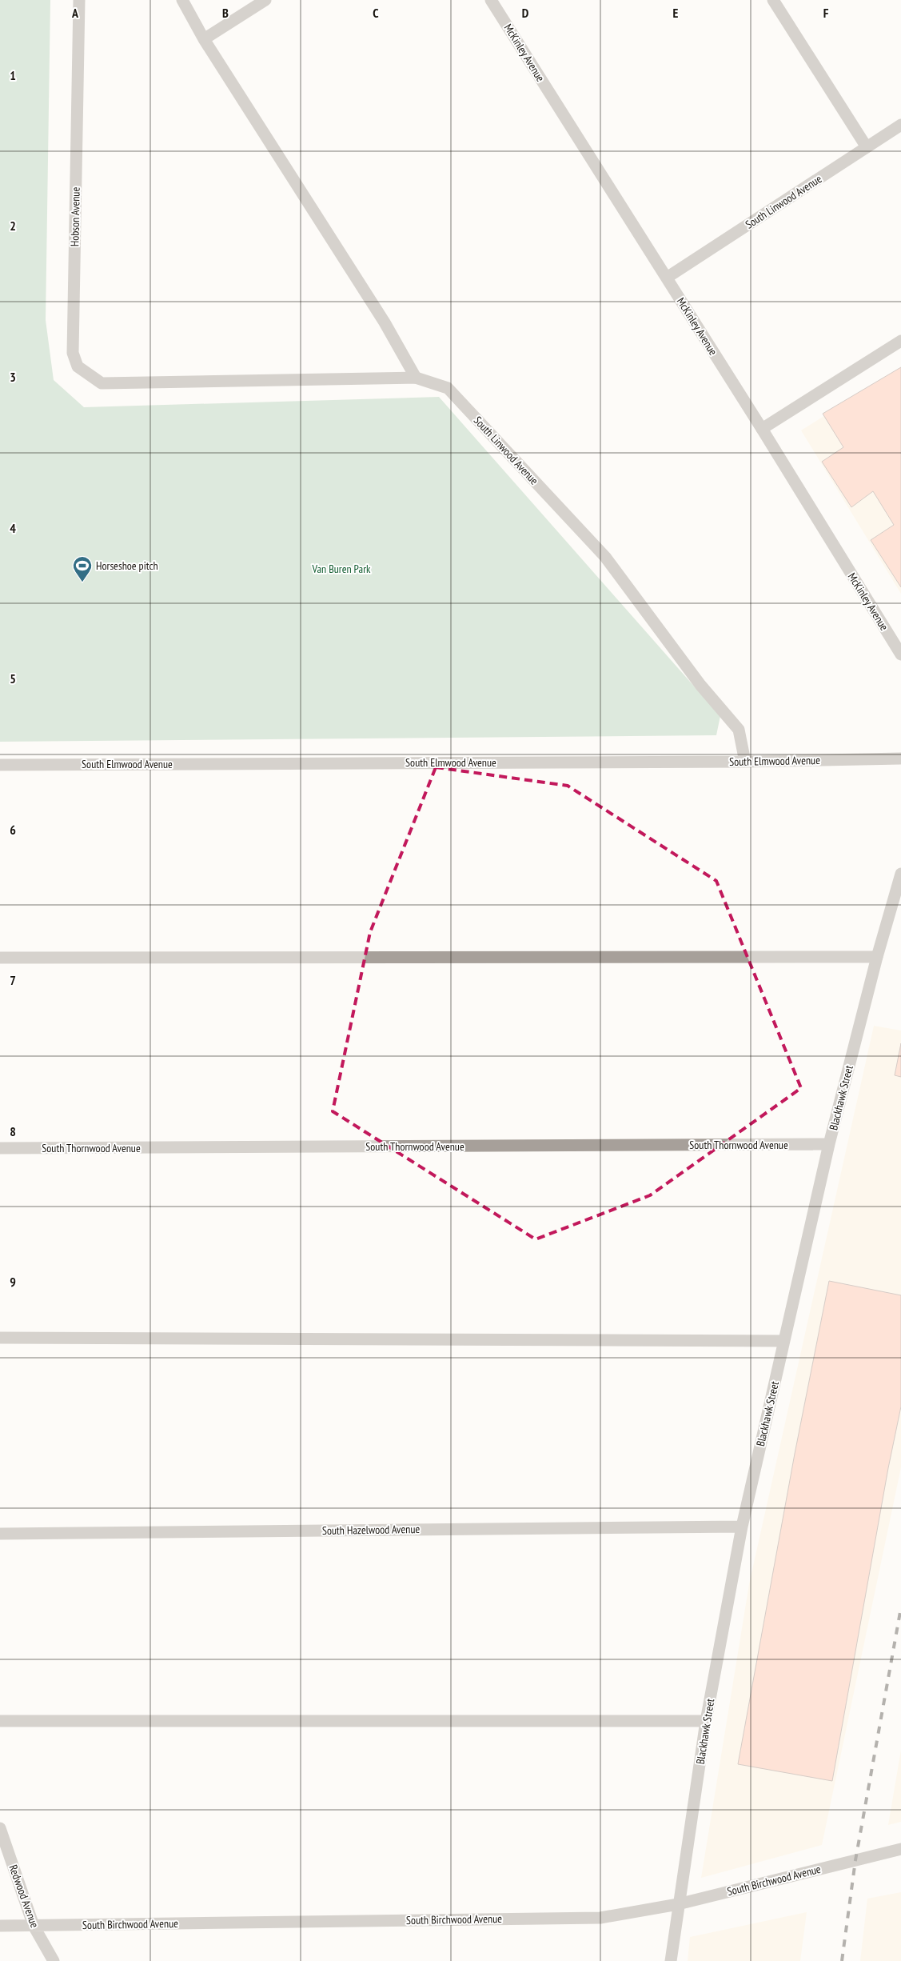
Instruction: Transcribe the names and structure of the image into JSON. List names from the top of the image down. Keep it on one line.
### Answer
{"streets":{"street":["McKinley Avenue","South Linwood Avenue","Hobson Avenue","South Elmwood Avenue","Blackhawk Street","South Thornwood Avenue","South Hazelwood Avenue","South Birchwood Avenue","Redwood Avenue"]},"crossings":[["McKinley Avenue","South Linwood Avenue"],["South Linwood Avenue","Hobson Avenue"],["South Linwood Avenue","South Elmwood Avenue"],["Blackhawk Street","South Thornwood Avenue"],["Blackhawk Street","South Hazelwood Avenue"],["Blackhawk Street","South Birchwood Avenue"],["South Birchwood Avenue","Redwood Avenue"]],"parks":["Van Buren Park"],"places":{"sports":["Horseshoe pitch"]},"grid":{"columns":["A","B","C","D","E","F"],"rows":["1","2","3","4","5","6","7","8","9"]}}
